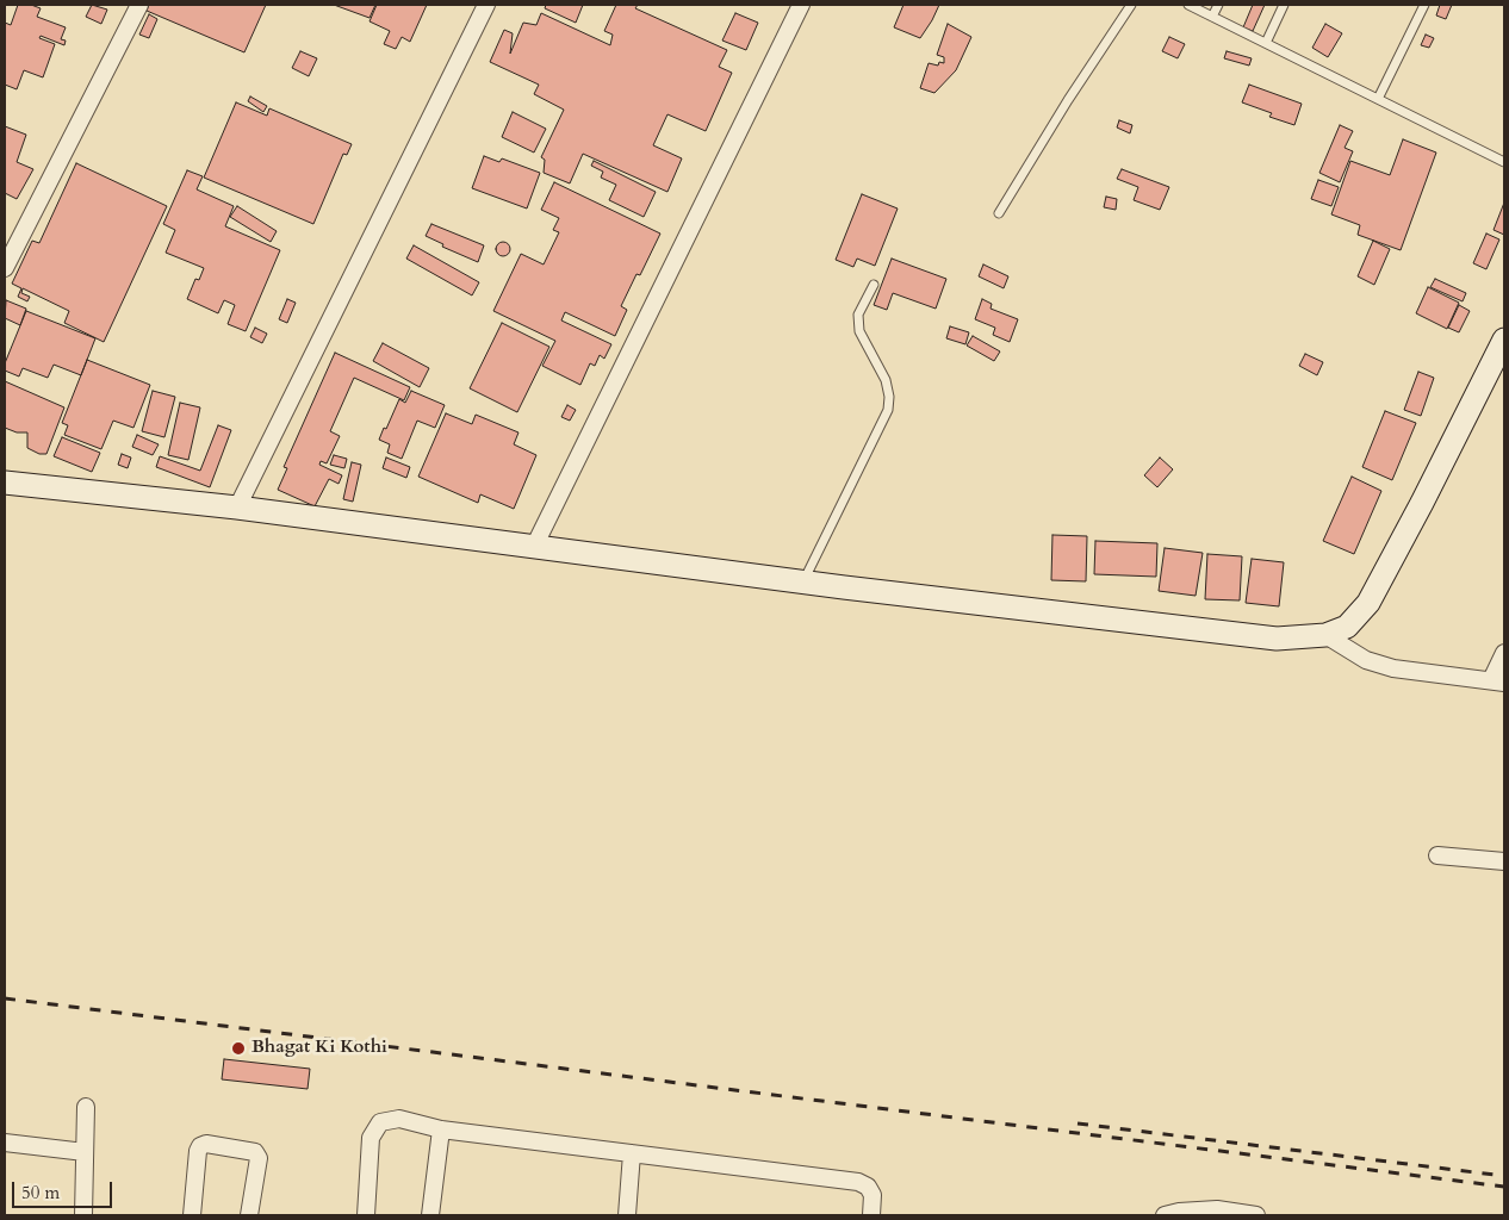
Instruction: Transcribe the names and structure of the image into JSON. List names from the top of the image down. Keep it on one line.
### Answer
{"places":["Bhagat Ki Kothi"],"scale_bar":"50 m"}
